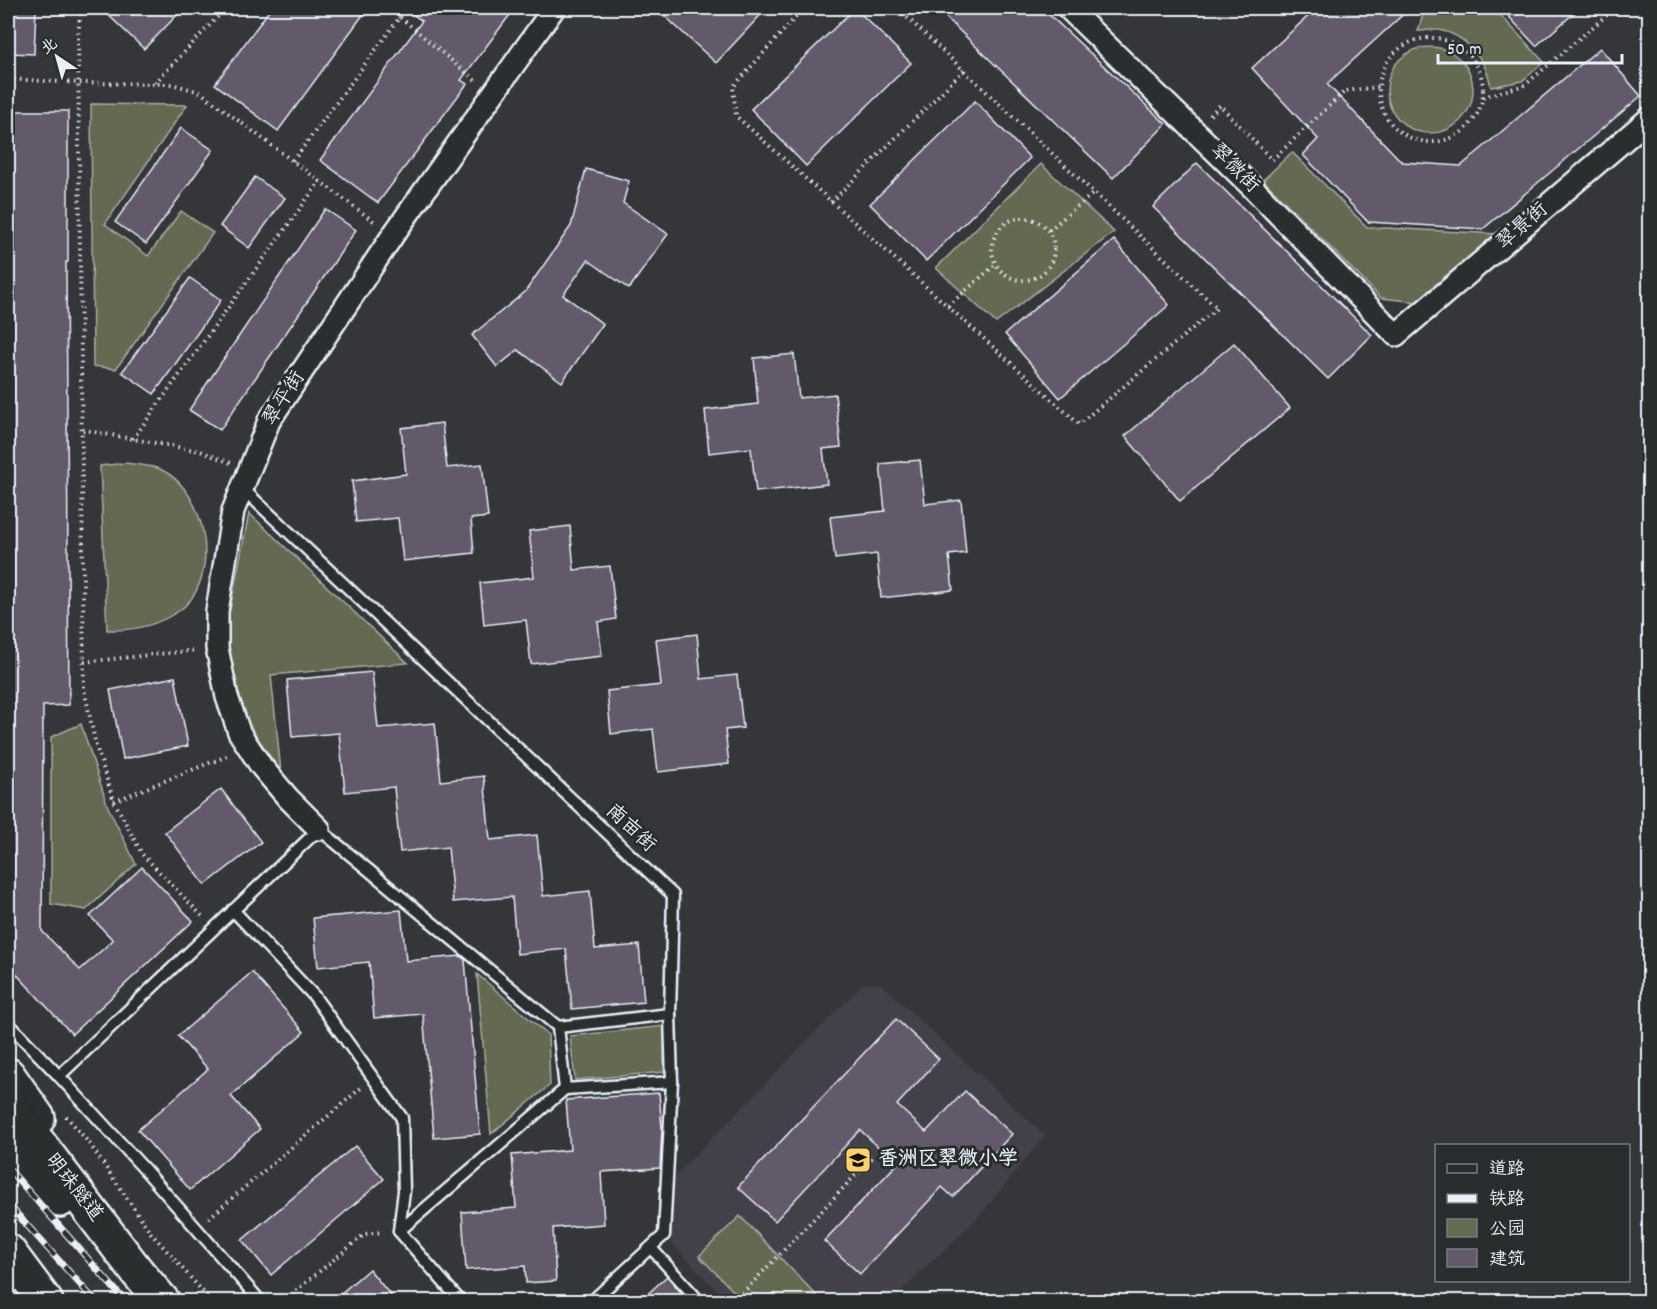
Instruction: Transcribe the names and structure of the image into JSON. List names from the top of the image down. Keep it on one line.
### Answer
{"streets":{"highway":["明珠隧道"],"street":["翠微街","翠景街","翠平街"],"lane":["南亩街"]},"crossings":[["翠微街","翠景街"],["翠平街","南亩街"]],"places":{"school or university":["香洲区翠微小学"]},"legend":["道路","铁路","公园","建筑"],"scale_bar":"50 m","north":"top left"}
